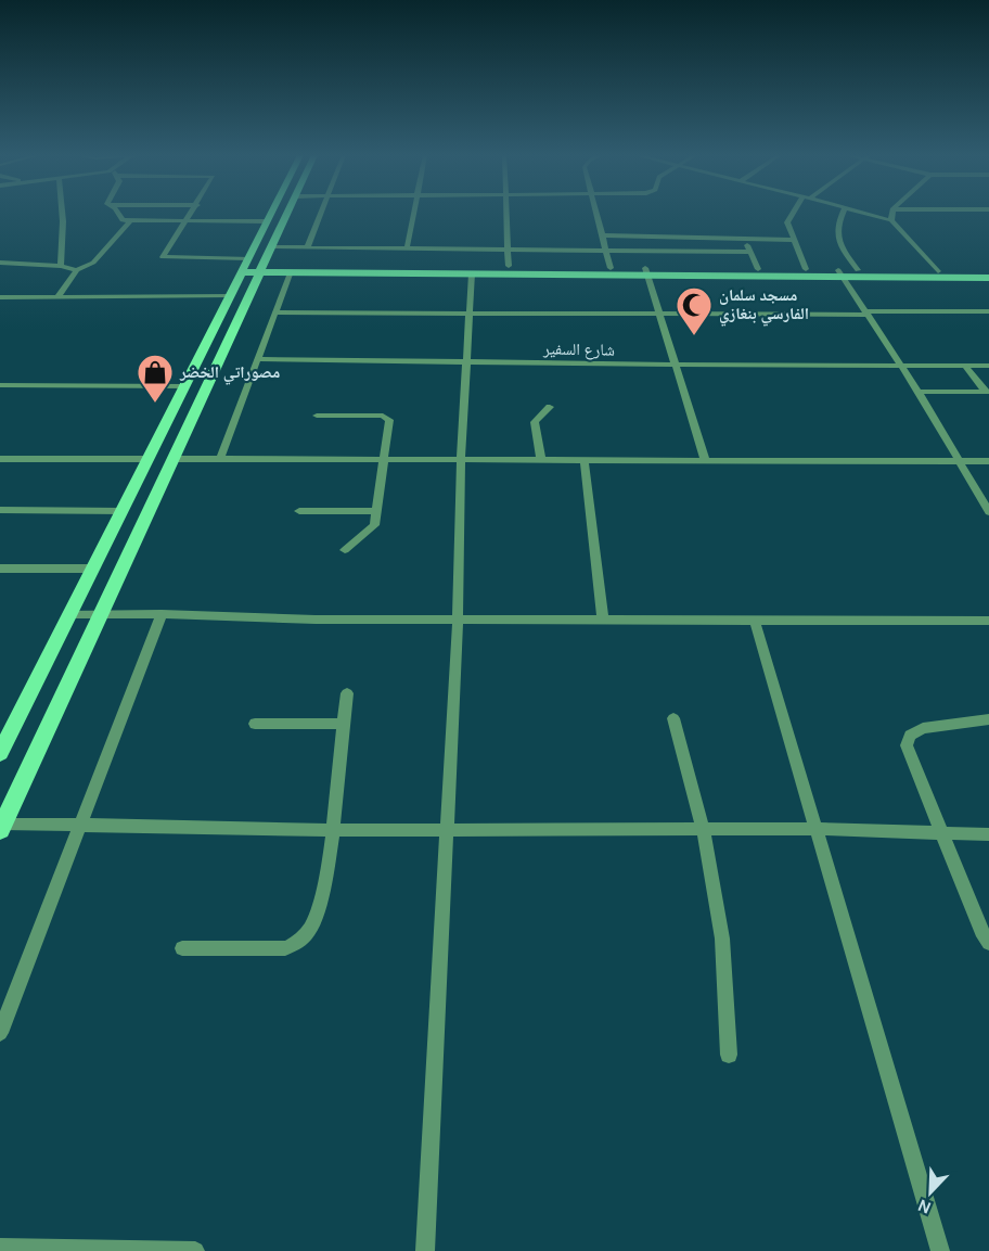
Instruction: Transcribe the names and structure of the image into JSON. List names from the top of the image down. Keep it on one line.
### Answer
{"streets":{"street":["شارع السفير"]},"places":{"mosque":["مسجد سلمان الفارسي بنغازي"],"shop":["مصوراتي الخضر"]},"north":"bottom left"}
